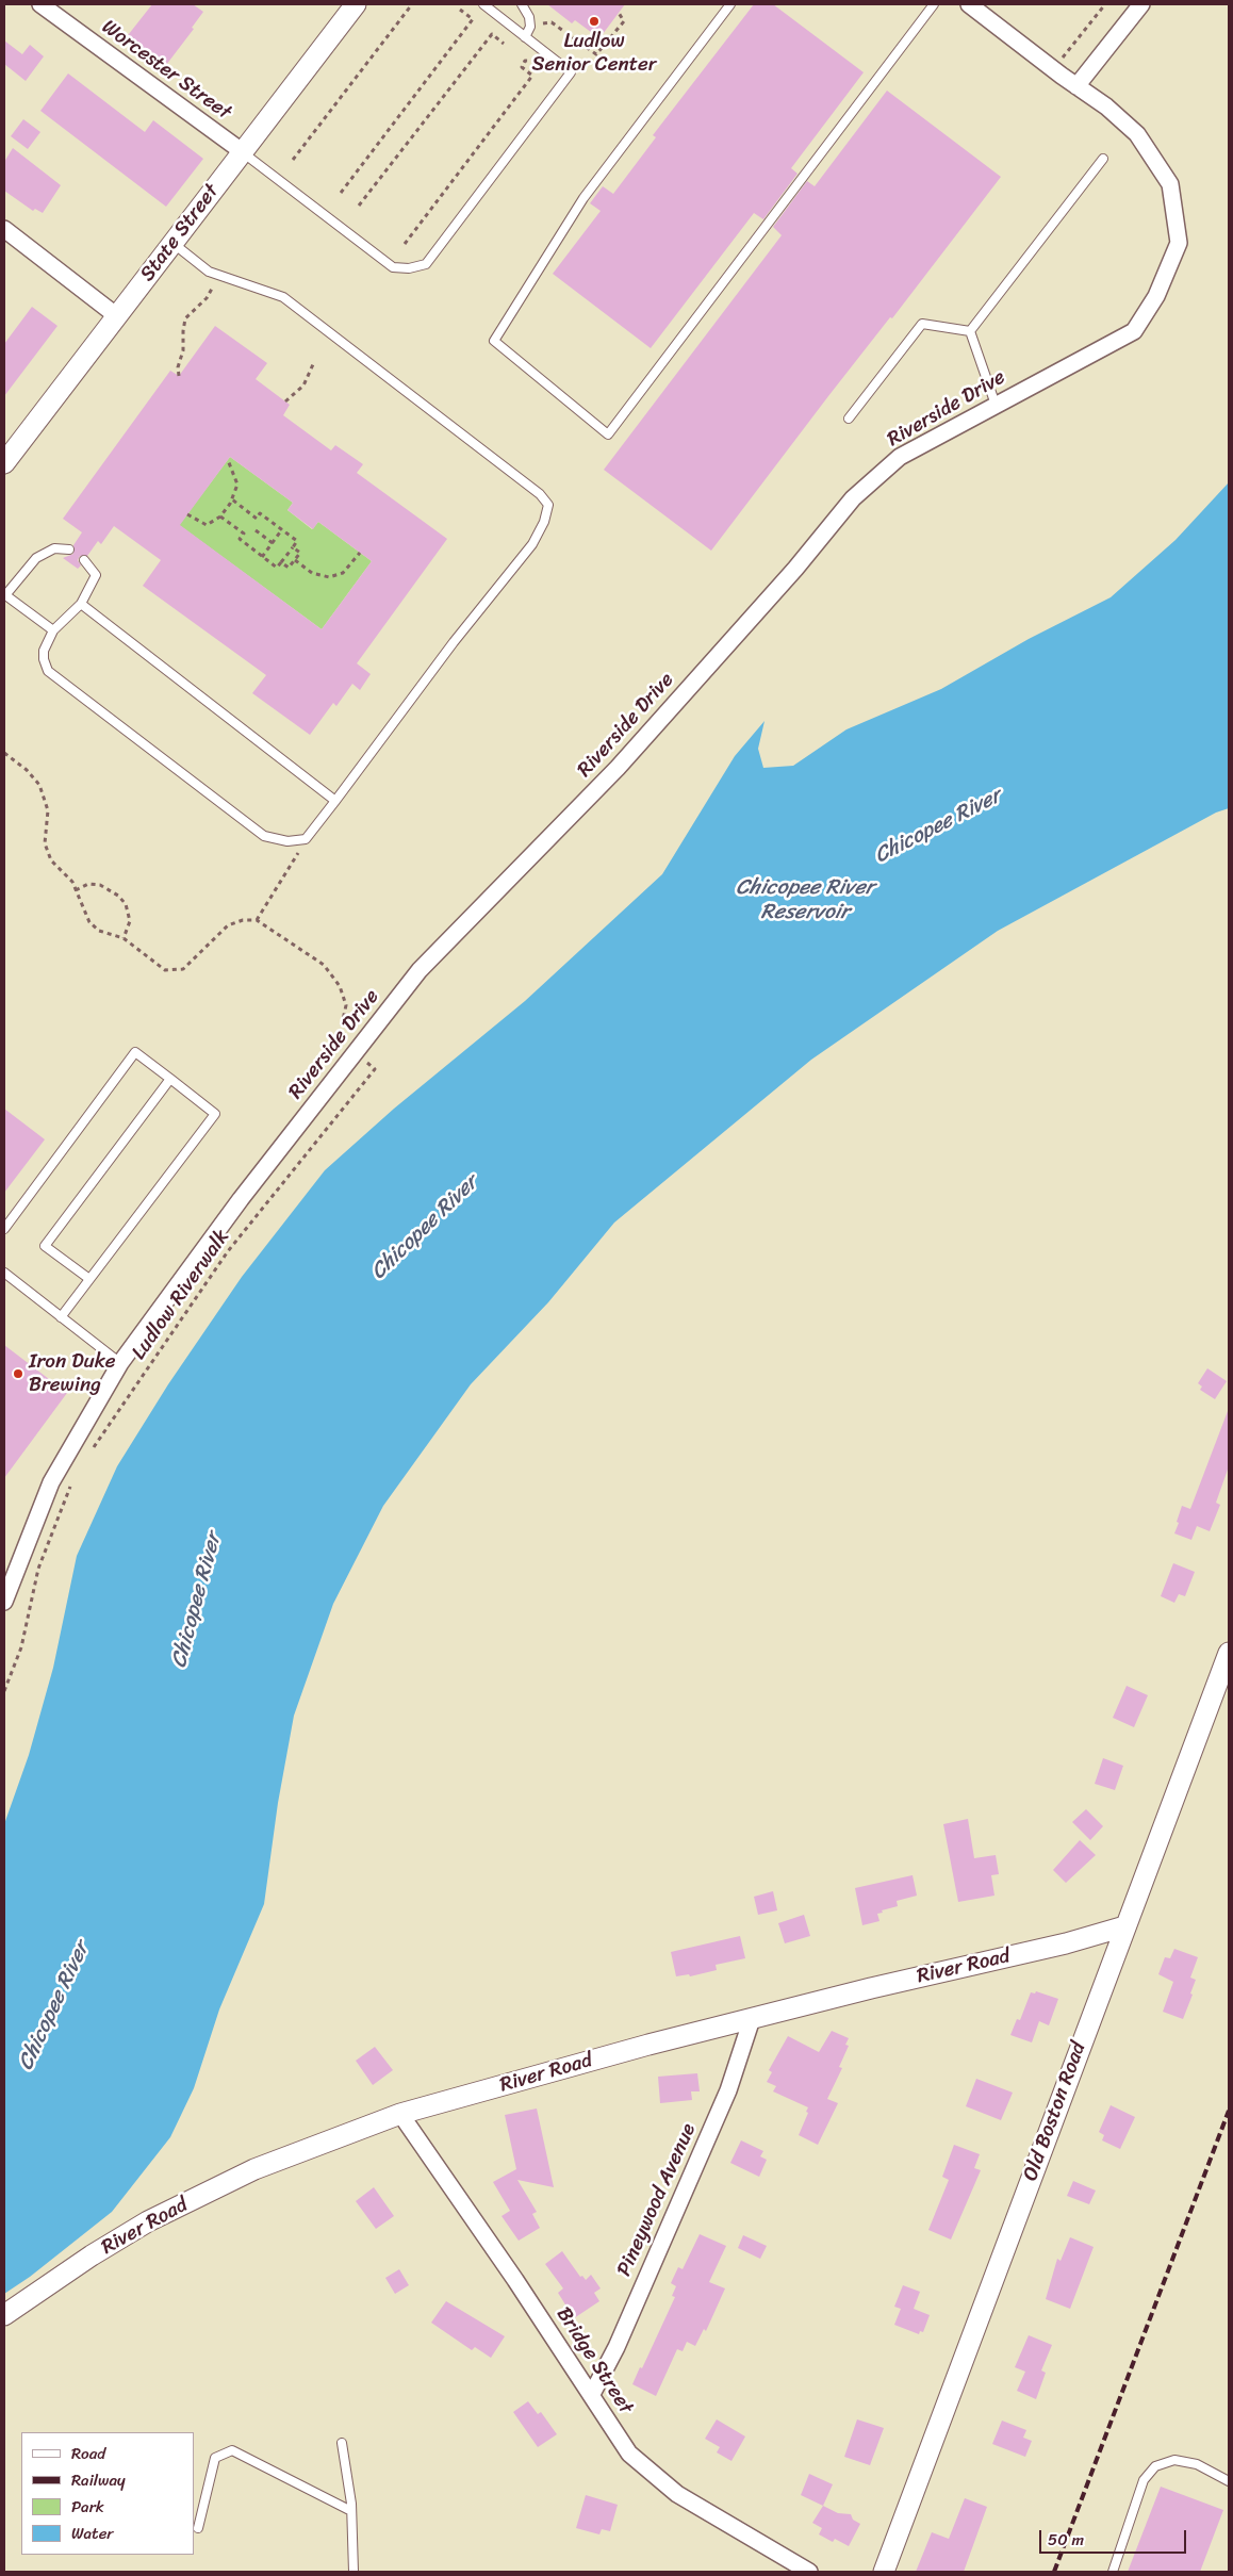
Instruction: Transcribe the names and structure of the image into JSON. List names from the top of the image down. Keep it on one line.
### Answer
{"streets":{"street":["Worcester Street","State Street","Riverside Drive","River Road","Old Boston Road","Pineywood Avenue","Bridge Street"],"path":["Ludlow Riverwalk"]},"crossings":[["Worcester Street","State Street"],["River Road","Old Boston Road"],["River Road","Pineywood Avenue"],["River Road","Bridge Street"],["Pineywood Avenue","Bridge Street"]],"water":["Chicopee River","Chicopee River Reservoir"],"places":["Ludlow Senior Center","Iron Duke Brewing"],"legend":["Road","Railway","Park","Water"],"scale_bar":"50 m"}
